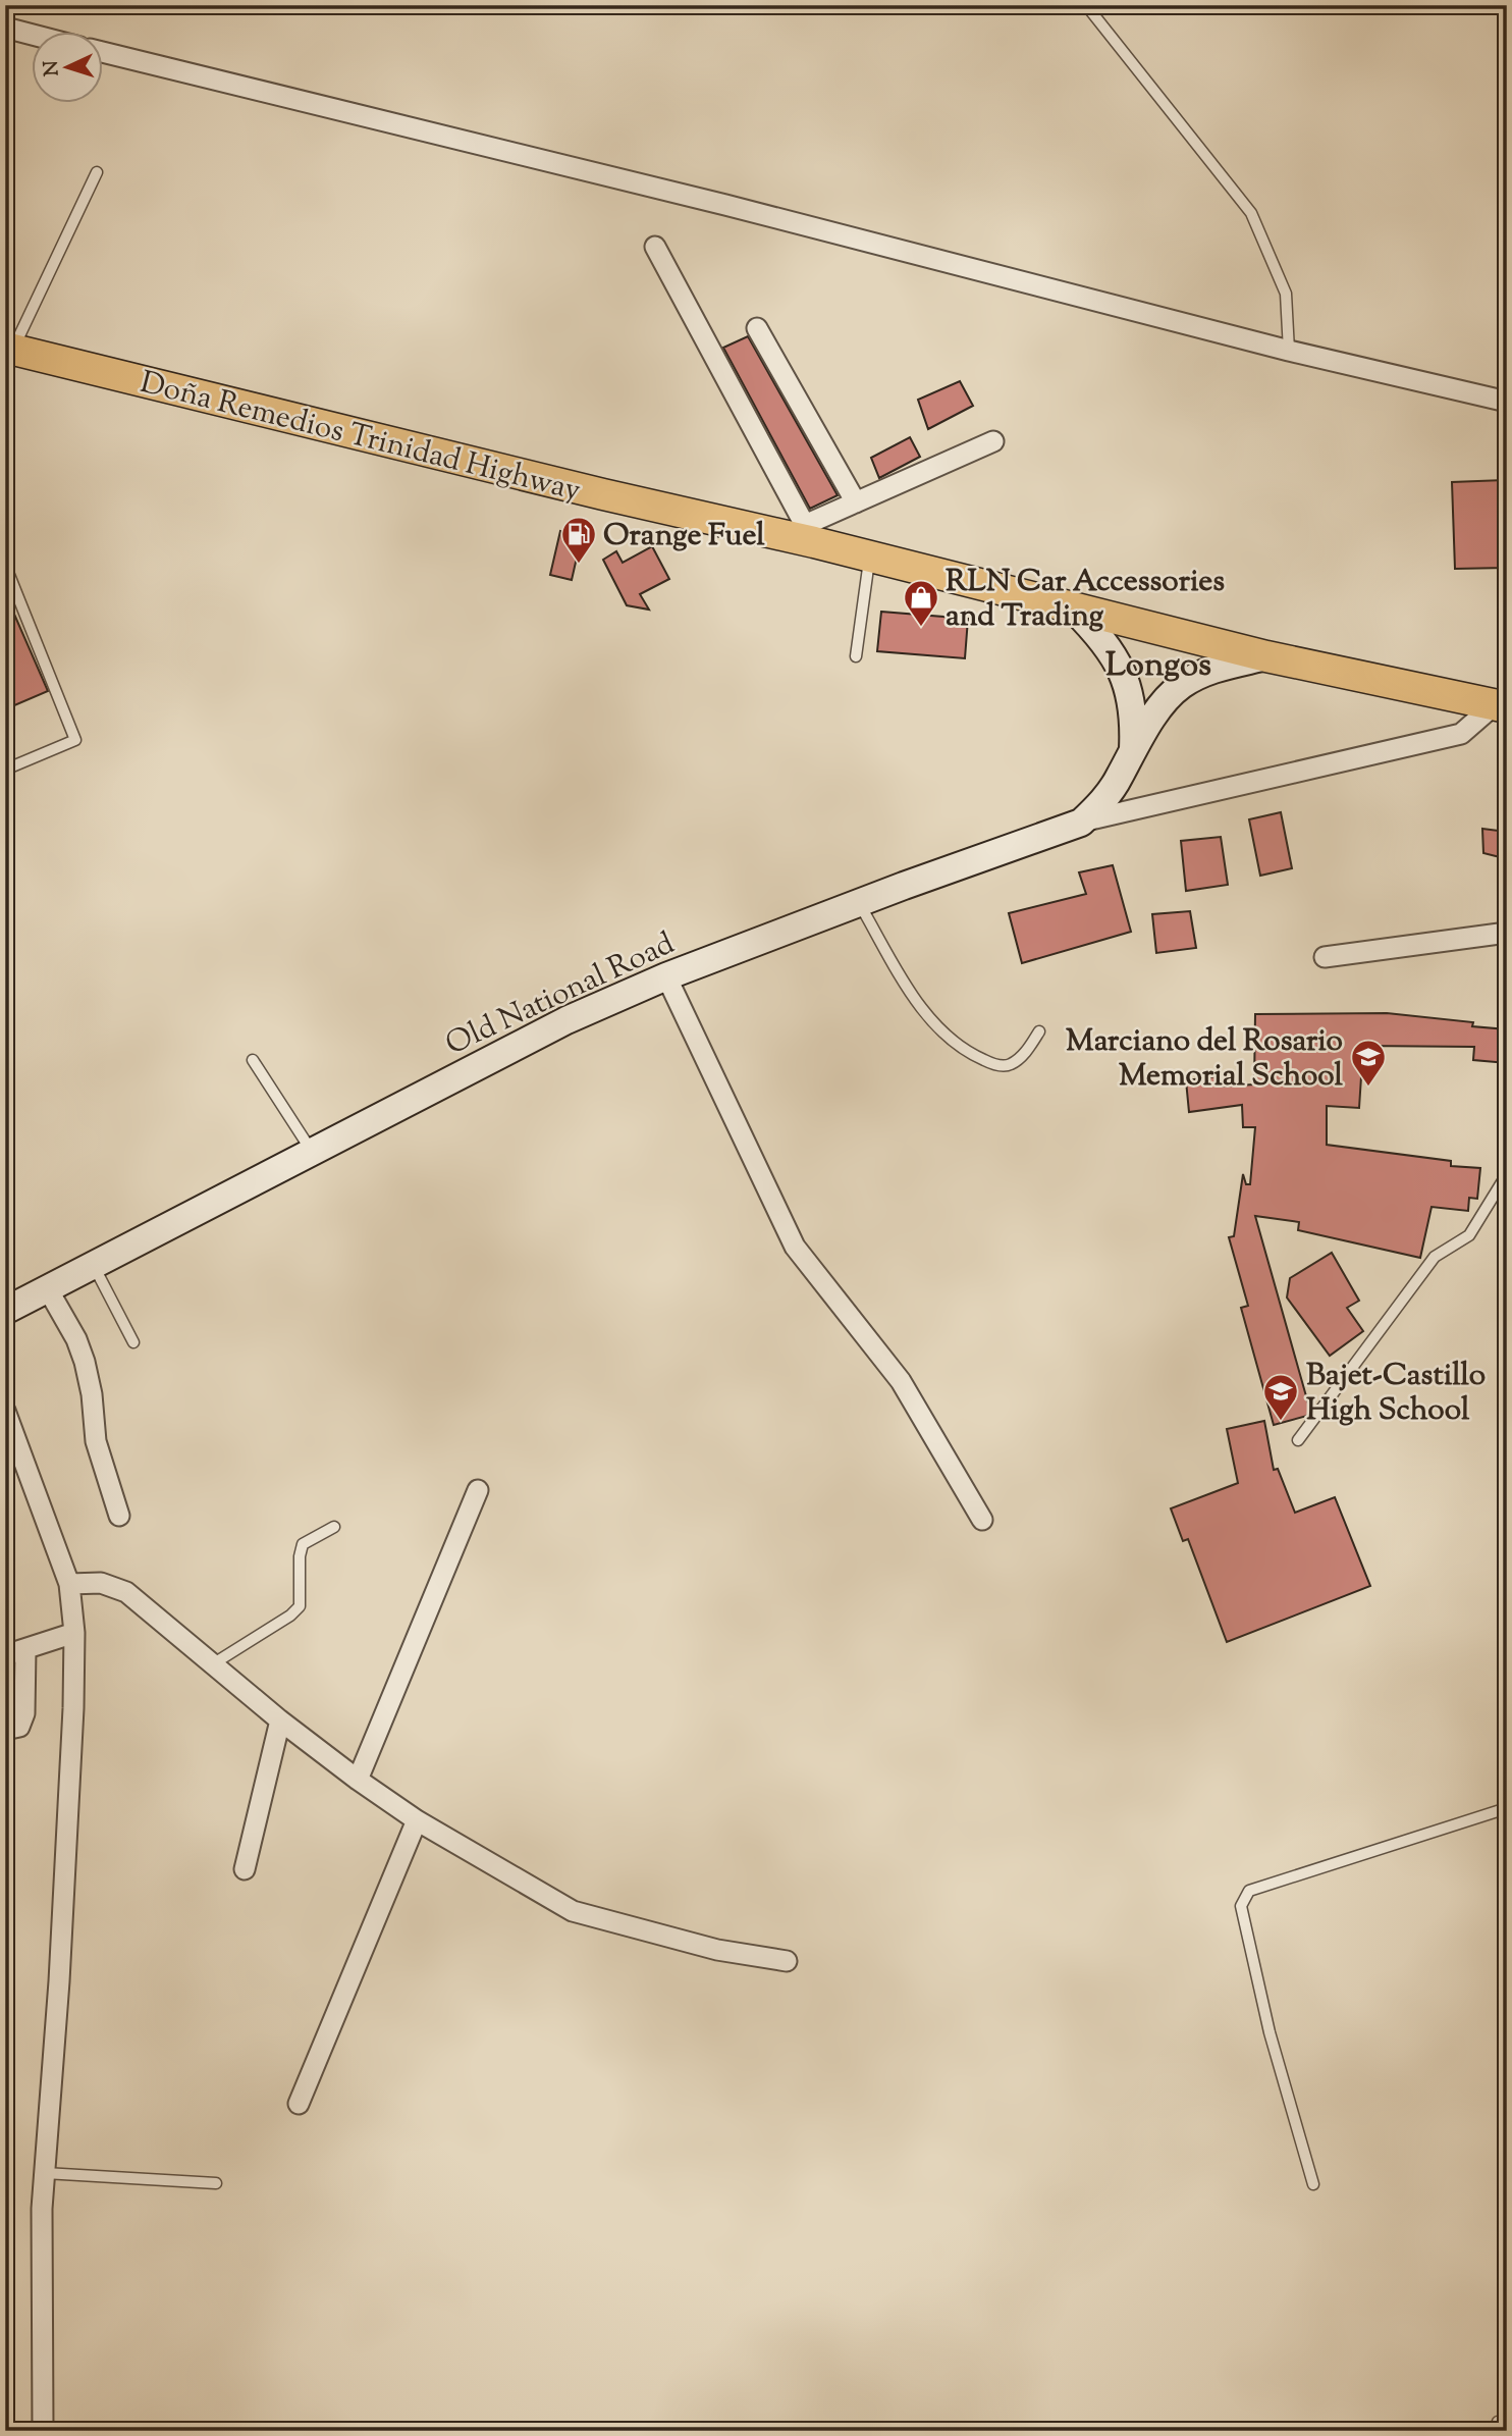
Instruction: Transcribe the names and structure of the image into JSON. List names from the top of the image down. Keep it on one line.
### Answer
{"streets":{"main road":["Doña Remedios Trinidad Highway","Old National Road"]},"crossings":[["Doña Remedios Trinidad Highway","Old National Road"]],"districts":["Longos"],"places":{"fuel station":["Orange Fuel"],"shop":["RLN Car Accessories and Trading"],"school or university":["Marciano del Rosario Memorial School","Bajet-Castillo High School"]},"north":"left"}
